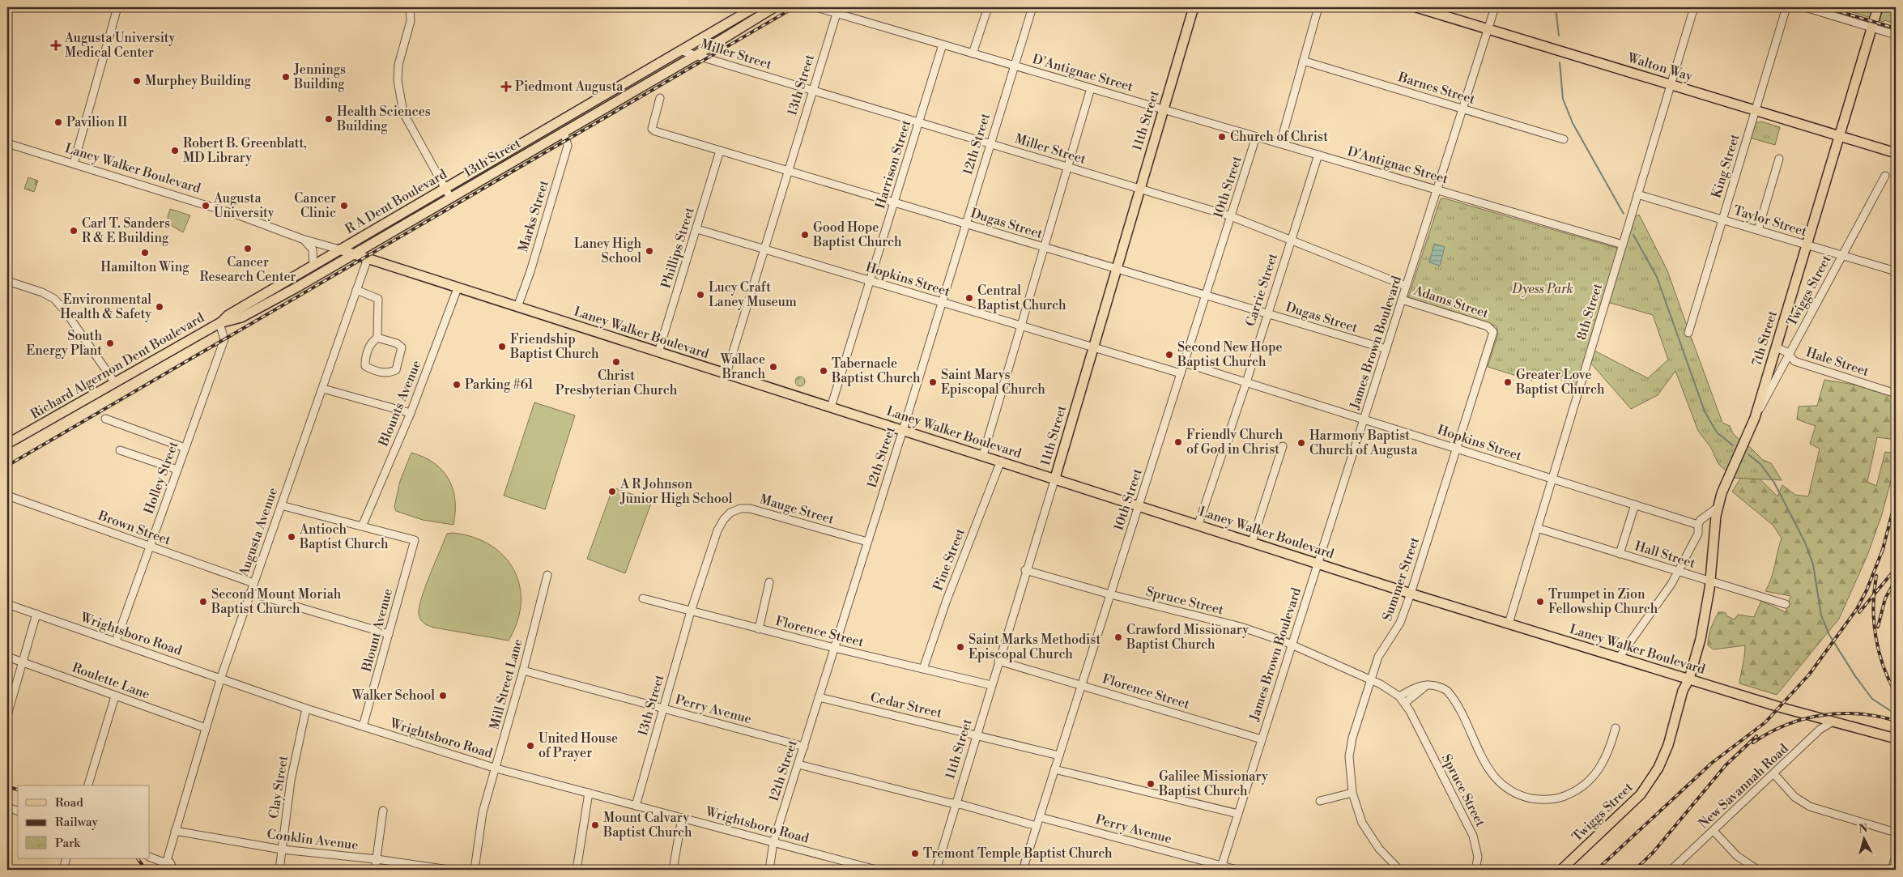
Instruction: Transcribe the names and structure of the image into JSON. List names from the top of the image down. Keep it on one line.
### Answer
{"streets":{"main road":["Walton Way","13th Street","11th Street","Laney Walker Boulevard","R A Dent Boulevard","Twiggs Street","7th Street","Richard Algernon Dent Boulevard"],"street":["Miller Street","D'Antignac Street","Barnes Street","12th Street","Harrison Street","King Street","10th Street","Marks Street","Taylor Street","Dugas Street","Phillips Street","Hopkins Street","Carrie Street","Adams Street","8th Street","James Brown Boulevard","Hale Street","Blounts Avenue","Holley Street","Mauge Street","Brown Street","Augusta Avenue","Hall Street","Pine Street","Summer Street","Spruce Street","Blount Avenue","Florence Street","Wrightsboro Road","Roulette Lane","Mill Street Lane","Cedar Street","Perry Avenue","New Savannah Road","Clay Street","Conklin Avenue"]},"crossings":[["Miller Street","13th Street"],["Miller Street","11th Street"],["Miller Street","12th Street"],["Miller Street","Harrison Street"],["Miller Street","10th Street"],["Miller Street","R A Dent Boulevard"],["Miller Street","Carrie Street"],["Miller Street","James Brown Boulevard"],["Walton Way","King Street"],["Walton Way","8th Street"],["Walton Way","7th Street"],["Walton Way","James Brown Boulevard"],["D'Antignac Street","13th Street"],["D'Antignac Street","11th Street"],["D'Antignac Street","12th Street"],["D'Antignac Street","Harrison Street"],["D'Antignac Street","10th Street"],["D'Antignac Street","Carrie Street"],["D'Antignac Street","8th Street"],["D'Antignac Street","James Brown Boulevard"],["13th Street","Laney Walker Boulevard"],["13th Street","R A Dent Boulevard"],["13th Street","Marks Street"],["13th Street","Dugas Street"],["13th Street","Hopkins Street"],["13th Street","Richard Algernon Dent Boulevard"],["13th Street","Holley Street"],["13th Street","Mauge Street"],["13th Street","Florence Street"],["13th Street","Wrightsboro Road"],["13th Street","Perry Avenue"],["Barnes Street","James Brown Boulevard"],["11th Street","Laney Walker Boulevard"],["11th Street","Dugas Street"],["11th Street","Hopkins Street"],["11th Street","Spruce Street"],["11th Street","Florence Street"],["11th Street","Cedar Street"],["12th Street","Laney Walker Boulevard"],["12th Street","Dugas Street"],["12th Street","Hopkins Street"],["12th Street","Mauge Street"],["12th Street","Florence Street"],["12th Street","Wrightsboro Road"],["12th Street","Cedar Street"],["12th Street","Perry Avenue"],["Harrison Street","Laney Walker Boulevard"],["Harrison Street","Dugas Street"],["Harrison Street","Hopkins Street"],["King Street","Taylor Street"],["Laney Walker Boulevard","10th Street"],["Laney Walker Boulevard","R A Dent Boulevard"],["Laney Walker Boulevard","Marks Street"],["Laney Walker Boulevard","Phillips Street"],["Laney Walker Boulevard","Carrie Street"],["Laney Walker Boulevard","Twiggs Street"],["Laney Walker Boulevard","8th Street"],["Laney Walker Boulevard","7th Street"],["Laney Walker Boulevard","James Brown Boulevard"],["Laney Walker Boulevard","Blounts Avenue"],["Laney Walker Boulevard","Augusta Avenue"],["Laney Walker Boulevard","Pine Street"],["Laney Walker Boulevard","Summer Street"],["Laney Walker Boulevard","New Savannah Road"],["10th Street","Dugas Street"],["10th Street","Hopkins Street"],["10th Street","Spruce Street"],["10th Street","Florence Street"],["10th Street","Cedar Street"],["10th Street","Perry Avenue"],["R A Dent Boulevard","Richard Algernon Dent Boulevard"],["R A Dent Boulevard","Holley Street"],["Taylor Street","Twiggs Street"],["Taylor Street","8th Street"],["Taylor Street","7th Street"],["Dugas Street","Phillips Street"],["Dugas Street","Carrie Street"],["Dugas Street","James Brown Boulevard"],["Phillips Street","Hopkins Street"],["Hopkins Street","Carrie Street"],["Hopkins Street","8th Street"],["Hopkins Street","James Brown Boulevard"],["Hopkins Street","Summer Street"],["Twiggs Street","7th Street"],["Twiggs Street","Hale Street"],["Adams Street","James Brown Boulevard"],["Adams Street","Summer Street"],["8th Street","Hall Street"],["7th Street","Hale Street"],["7th Street","Hall Street"],["James Brown Boulevard","Spruce Street"],["James Brown Boulevard","Florence Street"],["James Brown Boulevard","Perry Avenue"],["Richard Algernon Dent Boulevard","Holley Street"],["Blounts Avenue","Blount Avenue"],["Holley Street","Brown Street"],["Holley Street","Wrightsboro Road"],["Mauge Street","Florence Street"],["Brown Street","Augusta Avenue"],["Augusta Avenue","Wrightsboro Road"],["Augusta Avenue","Roulette Lane"],["Augusta Avenue","Conklin Avenue"],["Pine Street","Florence Street"],["Summer Street","Spruce Street"],["Blount Avenue","Wrightsboro Road"],["Wrightsboro Road","Mill Street Lane"],["Wrightsboro Road","Clay Street"],["Mill Street Lane","Perry Avenue"],["Clay Street","Conklin Avenue"]],"parks":["Dyess Park"],"places":{"health":["Augusta University Medical Center","Piedmont Augusta"],"other":["Jennings Building","Murphey Building","Health Sciences Building","Pavilion II","Church of Christ","Robert B. Greenblatt, MD Library","Augusta University","Cancer Clinic","Carl T. Sanders R & E Building","Good Hope Baptist Church","Cancer Research Center","Laney High School","Hamilton Wing","Lucy Craft Laney Museum","Central Baptist Church","Environmental Health & Safety","South Energy Plant","Friendship Baptist Church","Second New Hope Baptist Church","Christ Presbyterian Church","Wallace Branch","Tabernacle Baptist Church","Saint Marys Episcopal Church","Greater Love Baptist Church","Parking #61","Friendly Church of God in Christ","Harmony Baptist Church of Augusta","A R Johnson Junior High School","Antioch Baptist Church","Second Mount Moriah Baptist Church","Trumpet in Zion Fellowship Church","Crawford Missionary Baptist Church","Saint Marks Methodist Episcopal Church","Walker School","United House of Prayer","Galilee Missionary Baptist Church","Mount Calvary Baptist Church","Tremont Temple Baptist Church"]},"legend":["Road","Railway","Park"],"north":"top"}
